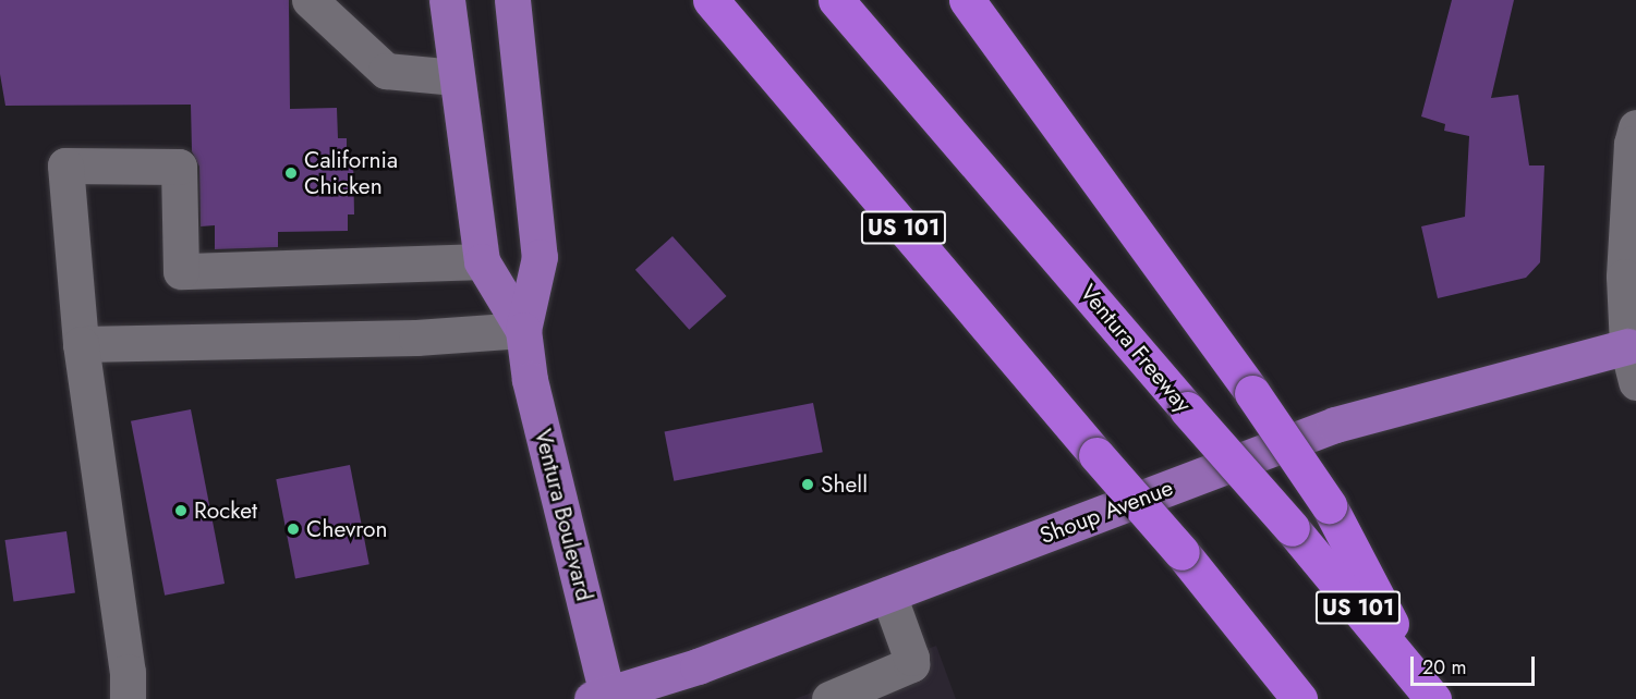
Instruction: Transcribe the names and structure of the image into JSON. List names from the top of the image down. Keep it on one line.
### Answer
{"streets":{"highway":["US 101","Ventura Freeway"],"main road":["Shoup Avenue","Ventura Boulevard"]},"crossings":[["Shoup Avenue","Ventura Boulevard"]],"places":["California Chicken","Shell","Rocket","Chevron"],"scale_bar":"20 m"}
